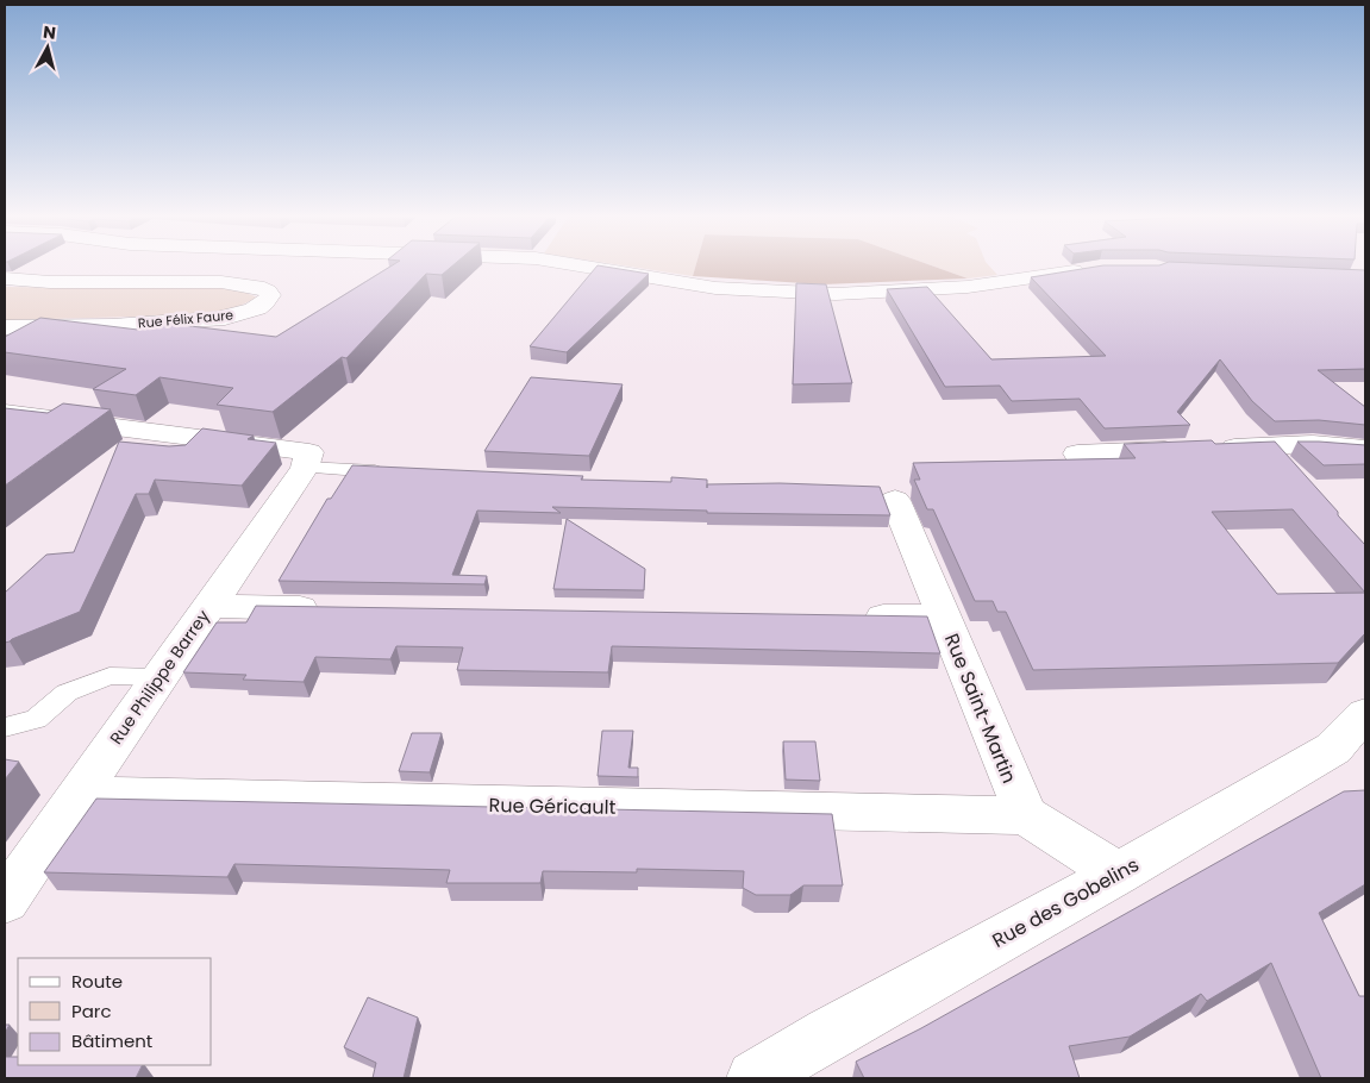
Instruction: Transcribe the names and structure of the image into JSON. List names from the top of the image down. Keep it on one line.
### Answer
{"streets":{"street":["Rue Félix Faure","Rue Philippe Barrey","Rue Saint-Martin","Rue Géricault","Rue des Gobelins"]},"crossings":[["Rue Philippe Barrey","Rue Géricault"],["Rue Saint-Martin","Rue Géricault"]],"legend":["Route","Parc","Bâtiment"],"north":"top"}
